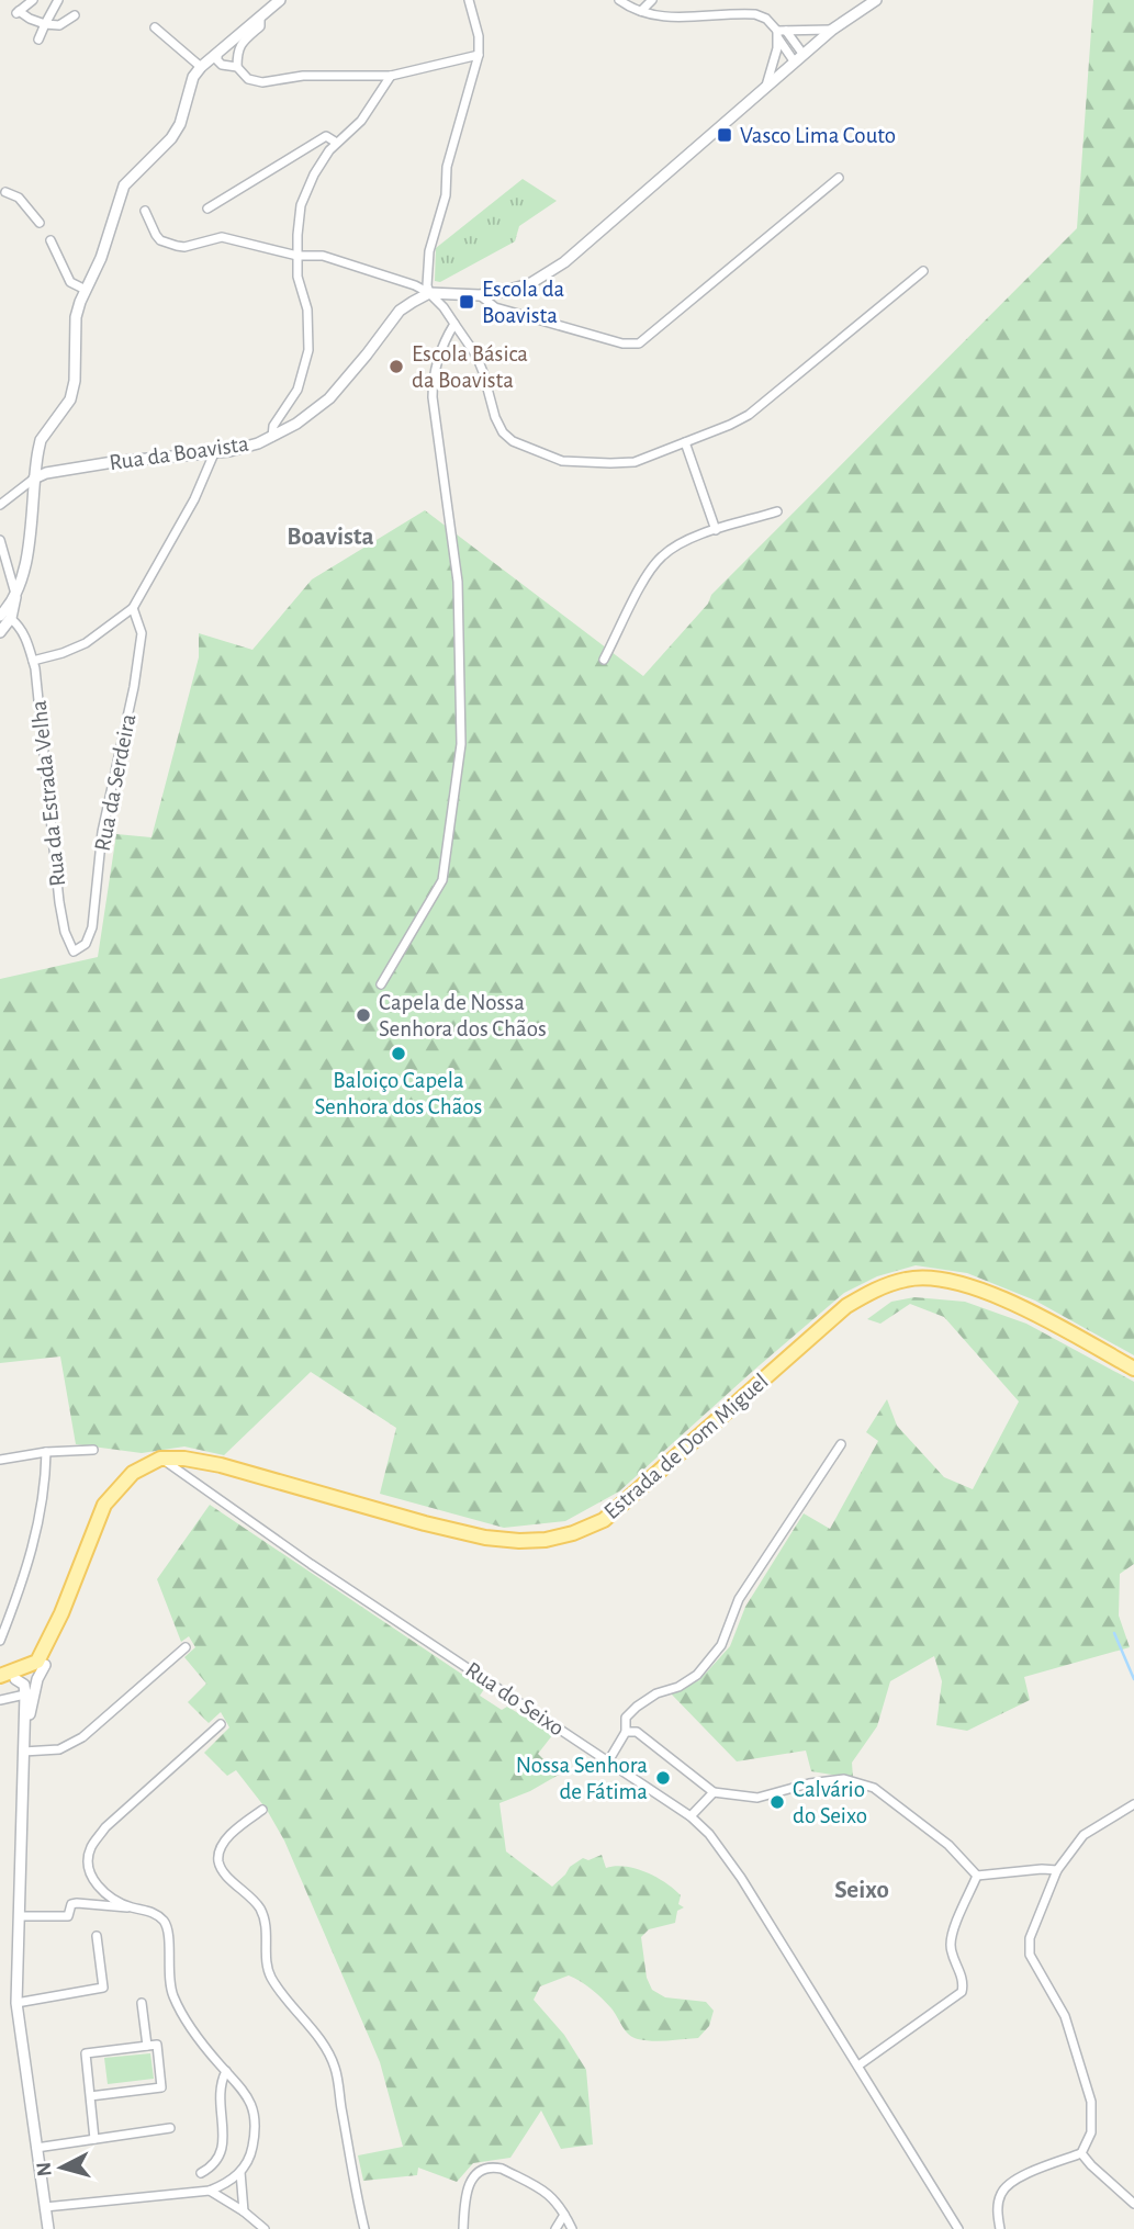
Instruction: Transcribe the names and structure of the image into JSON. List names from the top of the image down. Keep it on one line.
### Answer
{"streets":{"main road":["Estrada de Dom Miguel"],"street":["Rua da Boavista","Rua da Serdeira","Rua da Estrada Velha","Rua do Seixo"]},"crossings":[["Rua da Serdeira","Rua da Estrada Velha"],["Estrada de Dom Miguel","Rua do Seixo"]],"districts":["Boavista","Seixo"],"places":{"transit":["Vasco Lima Couto","Escola da Boavista"],"other":["Escola Básica da Boavista","Capela de Nossa Senhora dos Chãos","Baloiço Capela Senhora dos Chãos","Nossa Senhora de Fátima","Calvário do Seixo"]},"north":"left"}
